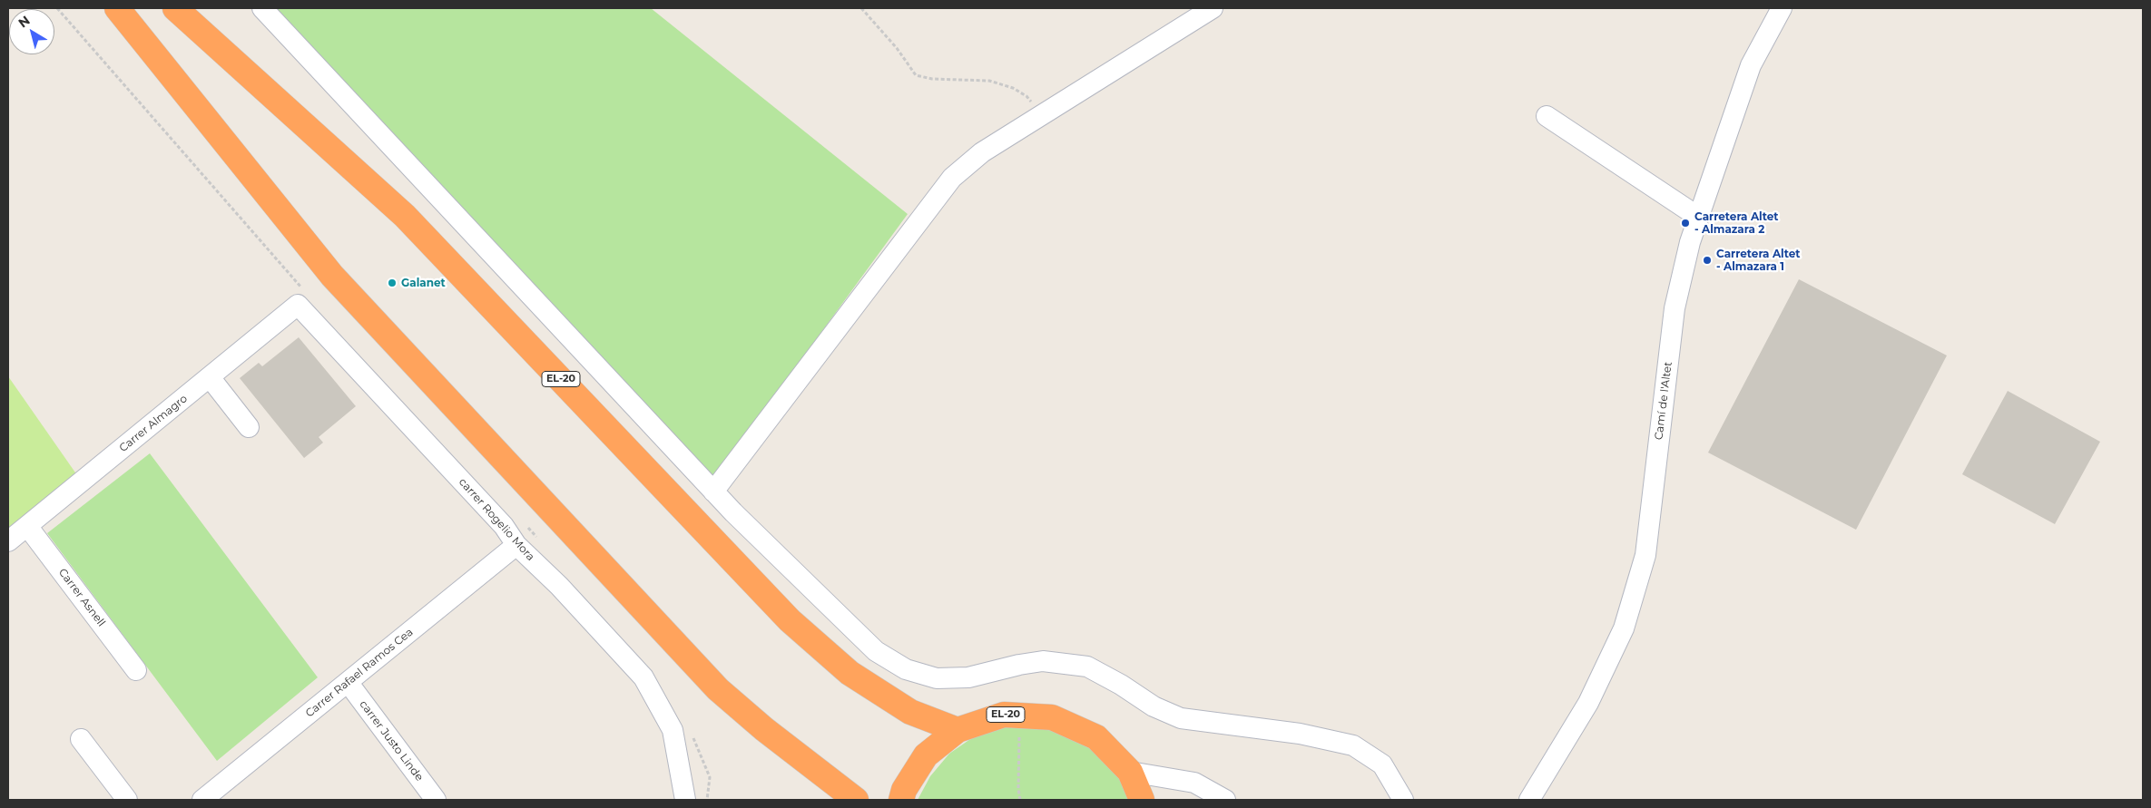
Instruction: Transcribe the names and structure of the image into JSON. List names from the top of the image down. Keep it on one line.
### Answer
{"streets":{"highway":["EL-20"],"street":["Camí de l'Altet","Carrer Almagro","carrer Rogelio Mora","Carrer Asnell","Carrer Rafael Ramos Cea","carrer Justo Linde"]},"crossings":[["Carrer Almagro","carrer Rogelio Mora"],["Carrer Almagro","Carrer Asnell"],["carrer Rogelio Mora","Carrer Rafael Ramos Cea"],["Carrer Rafael Ramos Cea","carrer Justo Linde"]],"places":["Carretera Altet - Almazara 2","Carretera Altet - Almazara 1","Galanet"],"north":"top left"}
